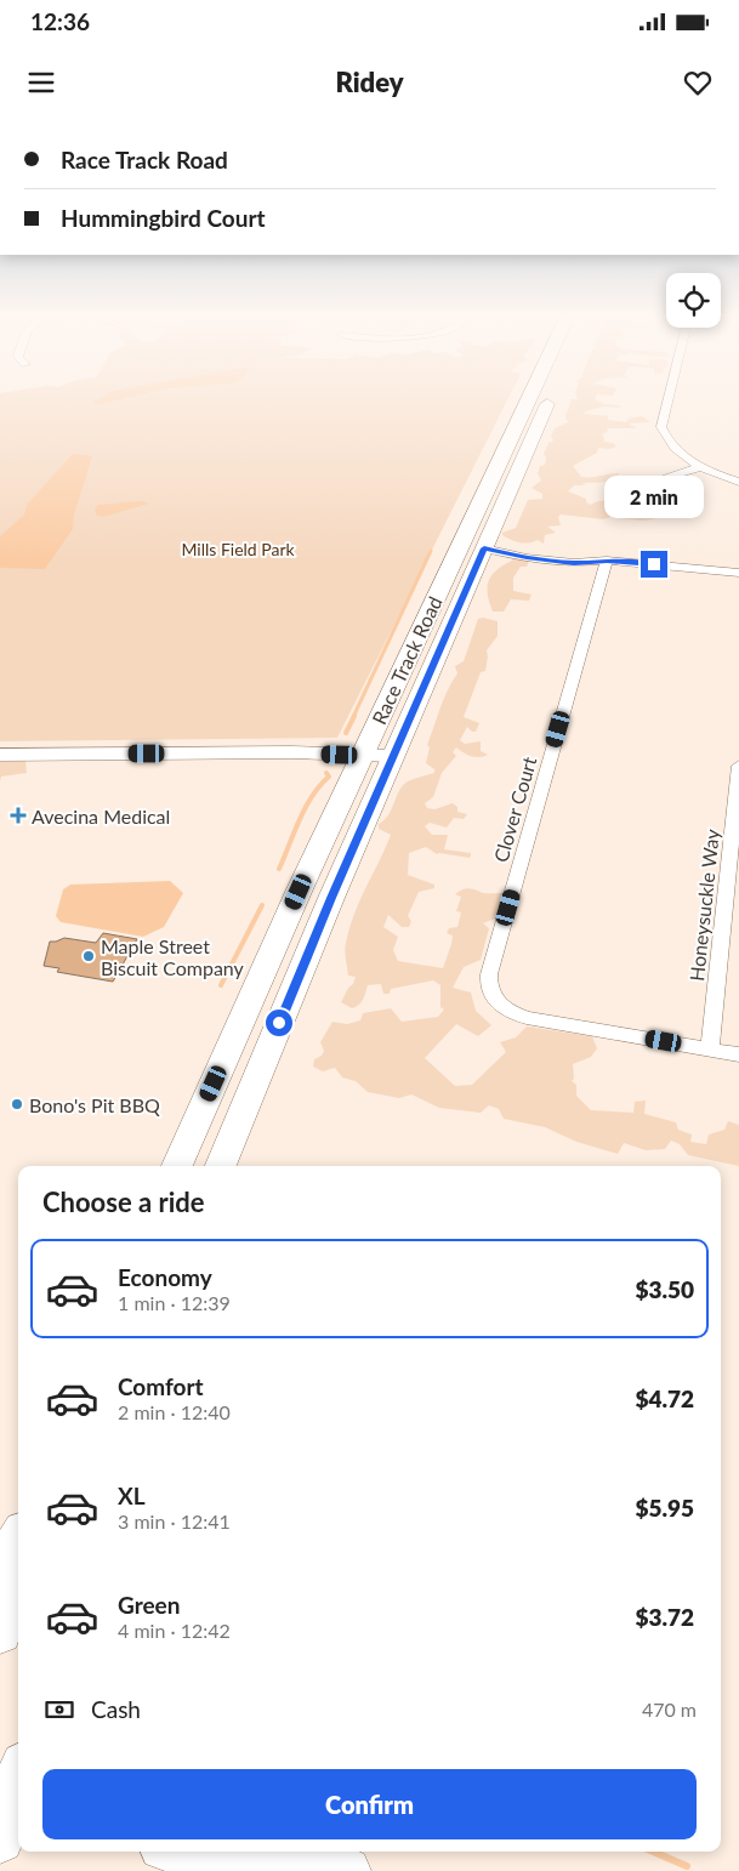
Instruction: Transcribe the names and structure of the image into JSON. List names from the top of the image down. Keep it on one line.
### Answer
{"streets":{"main road":["Race Track Road"],"street":["Clover Court","Honeysuckle Way"]},"crossings":[["Clover Court","Honeysuckle Way"]],"parks":["Mills Field Park"],"places":{"health":["Avecina Medical"],"other":["Maple Street Biscuit Company","Bono's Pit BBQ"]},"page":{"status":"12:36","header":"Ridey","banner":["Race Track Road","Hummingbird Court"],"bubble":"2 min","heading":"Choose a ride","list":[{"name":"Economy","note":"1 min · 12:39","value":"$3.50"},{"name":"Comfort","note":"2 min · 12:40","value":"$4.72"},{"name":"XL","note":"3 min · 12:41","value":"$5.95"},{"name":"Green","note":"4 min · 12:42","value":"$3.72"}],"pay":["Cash","470 m"],"buttons":"Confirm"}}
